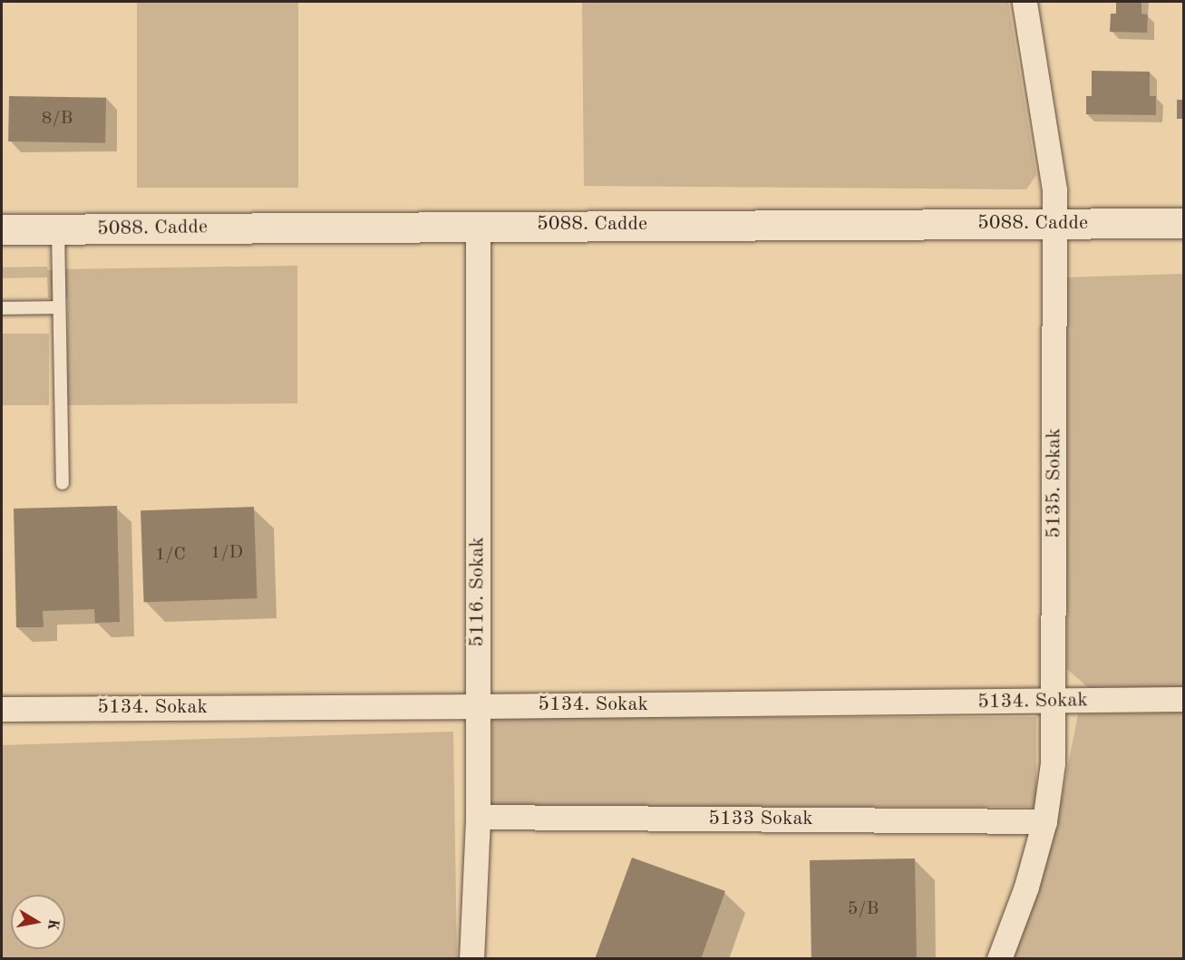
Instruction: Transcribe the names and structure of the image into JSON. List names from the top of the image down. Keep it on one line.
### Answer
{"streets":{"street":["5088. Cadde","5135. Sokak","5116. Sokak","5134. Sokak","5133 Sokak"]},"crossings":[["5088. Cadde","5135. Sokak"],["5088. Cadde","5116. Sokak"],["5135. Sokak","5134. Sokak"],["5135. Sokak","5133 Sokak"],["5116. Sokak","5134. Sokak"],["5116. Sokak","5133 Sokak"]],"house_numbers":["8/B","1/D","1/C","5/B"],"north":"right"}
